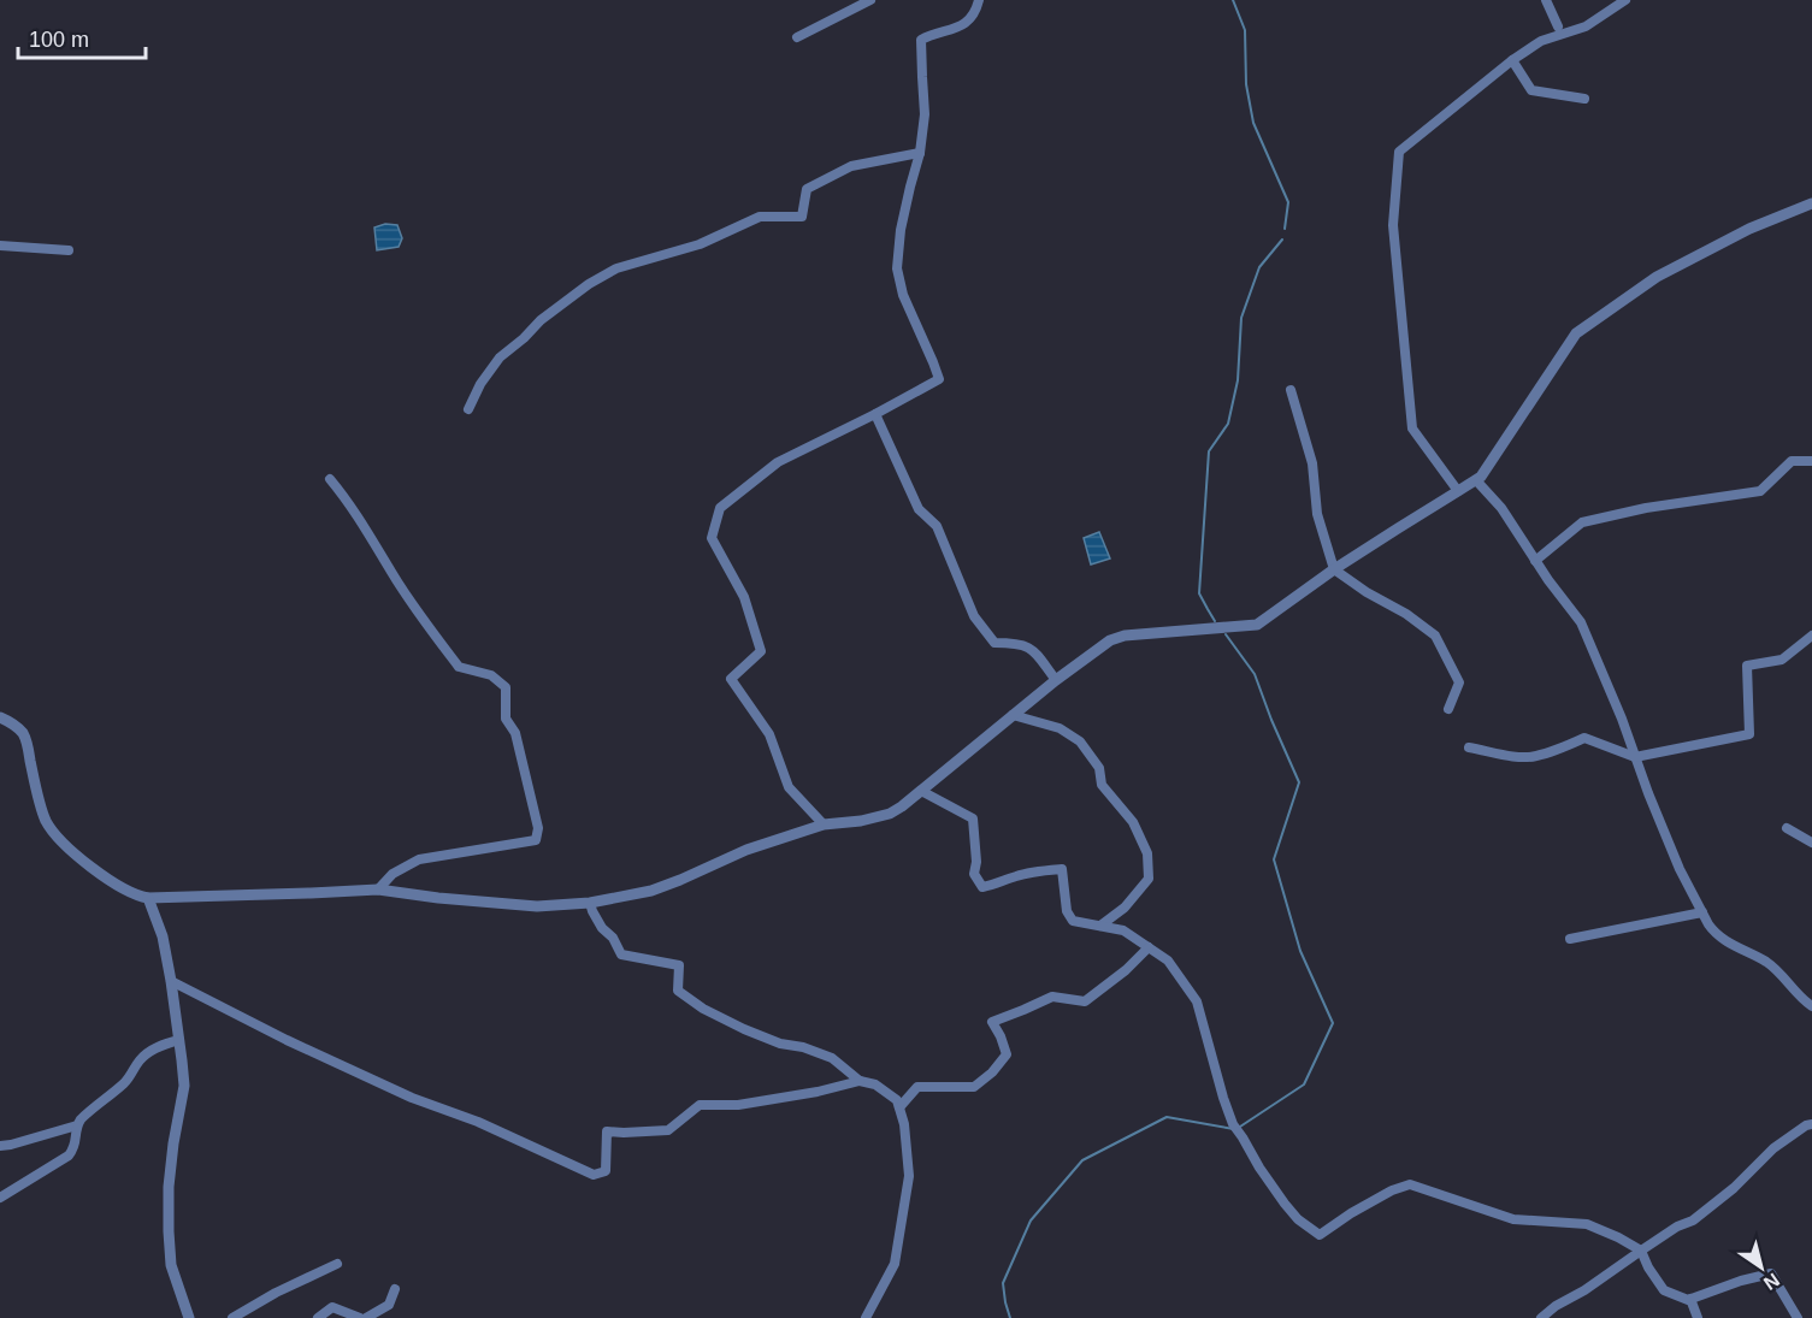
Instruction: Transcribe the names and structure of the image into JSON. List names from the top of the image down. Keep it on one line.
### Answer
{"scale_bar":"100 m","north":"bottom right"}
